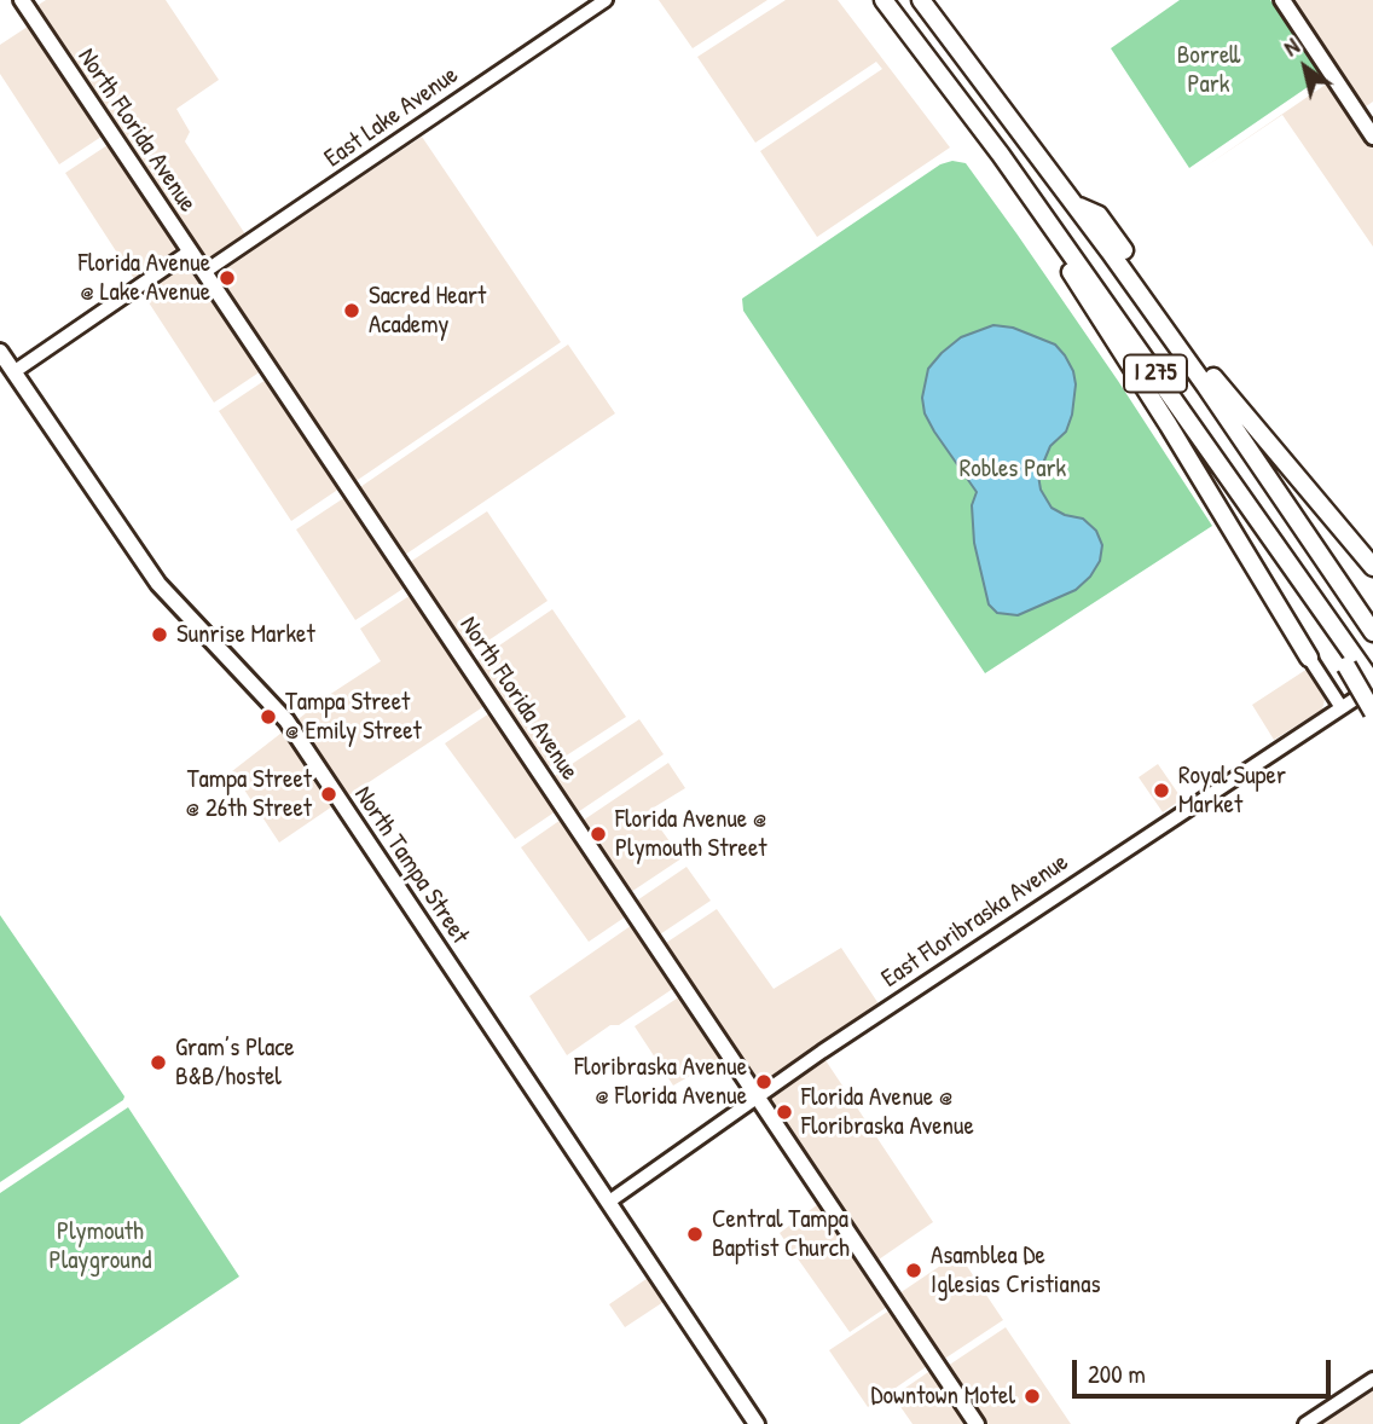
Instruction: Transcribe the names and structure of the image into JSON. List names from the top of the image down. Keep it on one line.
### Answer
{"streets":{"highway":["I 275"],"main road":["North Florida Avenue","North Tampa Street"],"street":["East Lake Avenue","East Floribraska Avenue"]},"crossings":[["East Lake Avenue","North Florida Avenue"],["North Florida Avenue","East Floribraska Avenue"],["North Tampa Street","East Floribraska Avenue"]],"parks":["Borrell Park","Robles Park","Plymouth Playground"],"places":["Florida Avenue @ Lake Avenue","Sacred Heart Academy","Sunrise Market","Tampa Street @ Emily Street","Royal Super Market","Tampa Street @ 26th Street","Florida Avenue @ Plymouth Street","Gram’s Place B&B/hostel","Floribraska Avenue @ Florida Avenue","Florida Avenue @ Floribraska Avenue","Central Tampa Baptist Church","Asamblea De Iglesias Cristianas","Downtown Motel"],"scale_bar":"200 m","north":"top left"}
